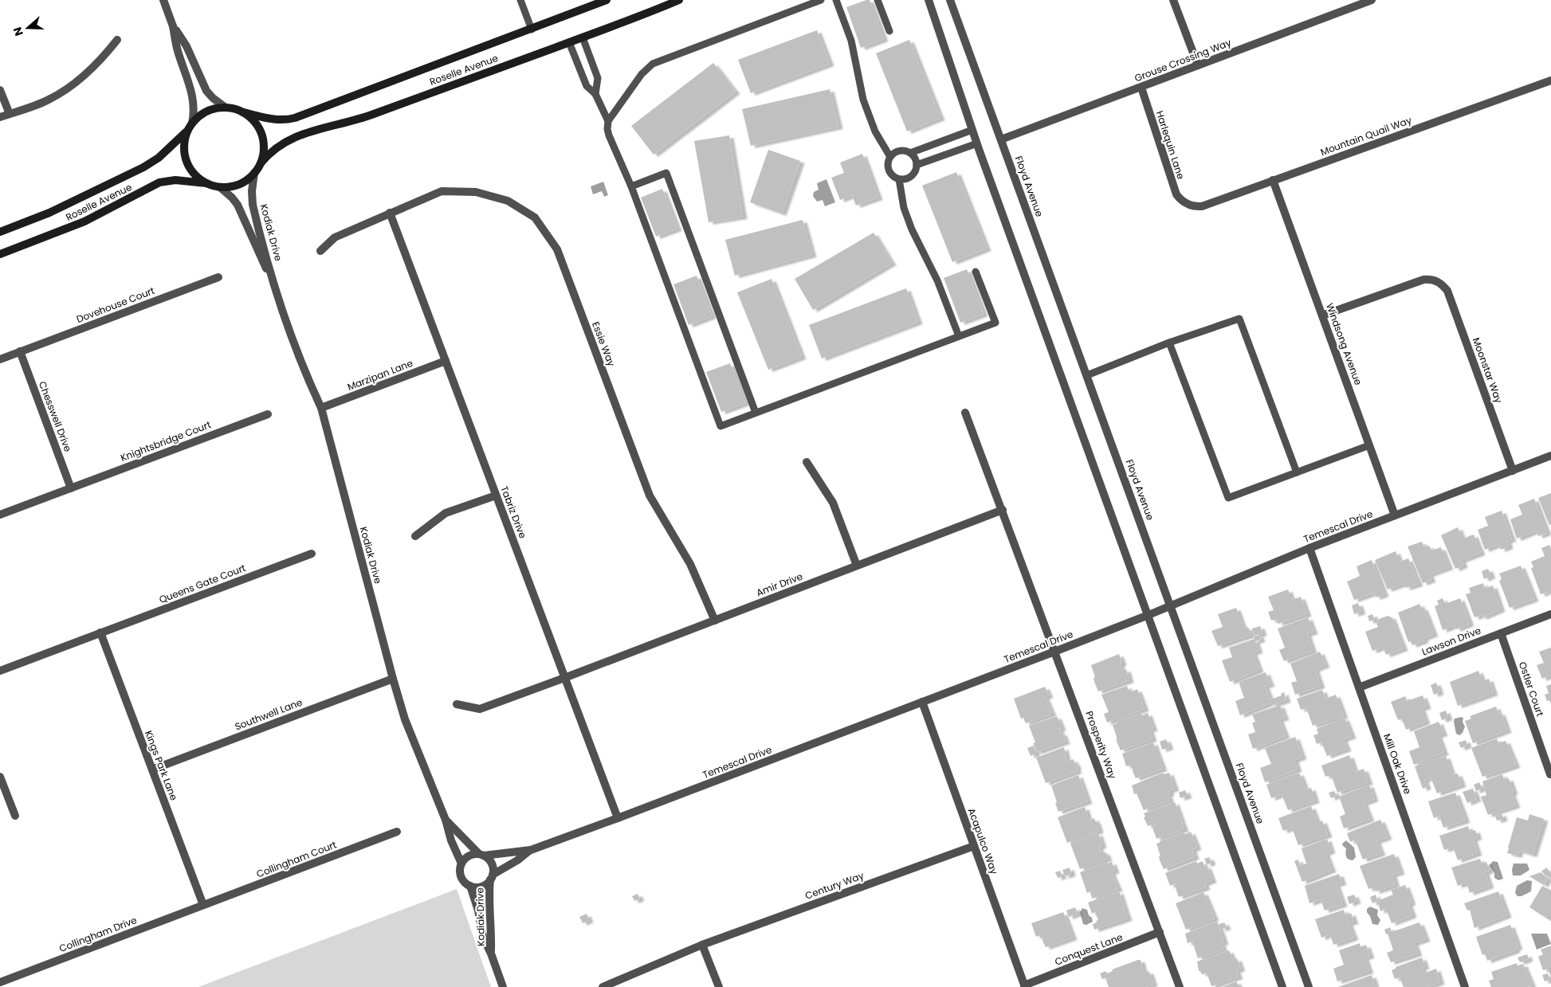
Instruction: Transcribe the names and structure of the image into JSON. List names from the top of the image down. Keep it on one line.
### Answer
{"streets":{"main road":["Roselle Avenue"],"street":["Grouse Crossing Way","Mountain Quail Way","Harlequin Lane","Floyd Avenue","Kodiak Drive","Dovehouse Court","Essie Way","Windsong Avenue","Moonstar Way","Marzipan Lane","Chesswell Drive","Knightsbridge Court","Tabriz Drive","Temescal Drive","Queens Gate Court","Amir Drive","Lawson Drive","Ostler Court","Southwell Lane","Prosperity Way","Mill Oak Drive","Kings Park Lane","Acapulco Way","Collingham Court","Century Way","Collingham Drive","Conquest Lane"]},"crossings":[["Grouse Crossing Way","Harlequin Lane"],["Grouse Crossing Way","Floyd Avenue"],["Roselle Avenue","Kodiak Drive"],["Mountain Quail Way","Harlequin Lane"],["Mountain Quail Way","Windsong Avenue"],["Floyd Avenue","Temescal Drive"],["Kodiak Drive","Marzipan Lane"],["Kodiak Drive","Temescal Drive"],["Kodiak Drive","Southwell Lane"],["Dovehouse Court","Chesswell Drive"],["Essie Way","Tabriz Drive"],["Essie Way","Amir Drive"],["Windsong Avenue","Moonstar Way"],["Windsong Avenue","Temescal Drive"],["Moonstar Way","Temescal Drive"],["Marzipan Lane","Tabriz Drive"],["Chesswell Drive","Knightsbridge Court"],["Tabriz Drive","Temescal Drive"],["Tabriz Drive","Amir Drive"],["Temescal Drive","Prosperity Way"],["Temescal Drive","Mill Oak Drive"],["Temescal Drive","Acapulco Way"],["Queens Gate Court","Kings Park Lane"],["Amir Drive","Prosperity Way"],["Lawson Drive","Ostler Court"],["Lawson Drive","Mill Oak Drive"],["Southwell Lane","Kings Park Lane"],["Prosperity Way","Conquest Lane"],["Kings Park Lane","Collingham Court"],["Kings Park Lane","Collingham Drive"],["Acapulco Way","Century Way"],["Acapulco Way","Conquest Lane"],["Collingham Court","Collingham Drive"]],"north":"left"}
